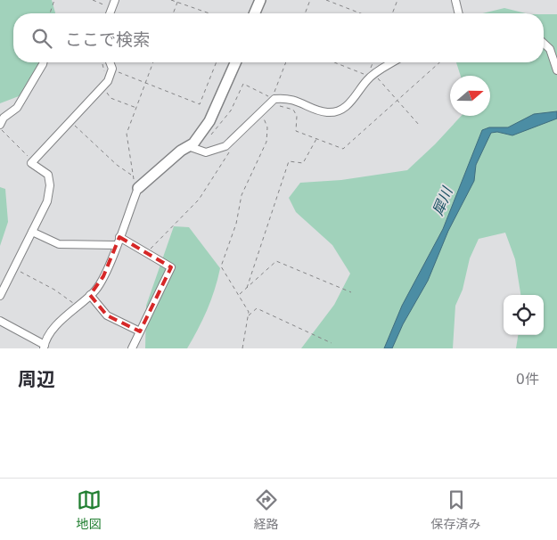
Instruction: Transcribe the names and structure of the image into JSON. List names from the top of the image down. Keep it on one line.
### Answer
{"water":["犀川"],"north":"right","page":{"search":"ここで検索","heading":["周辺","0件"],"nav":["地図","経路","保存済み"]}}
